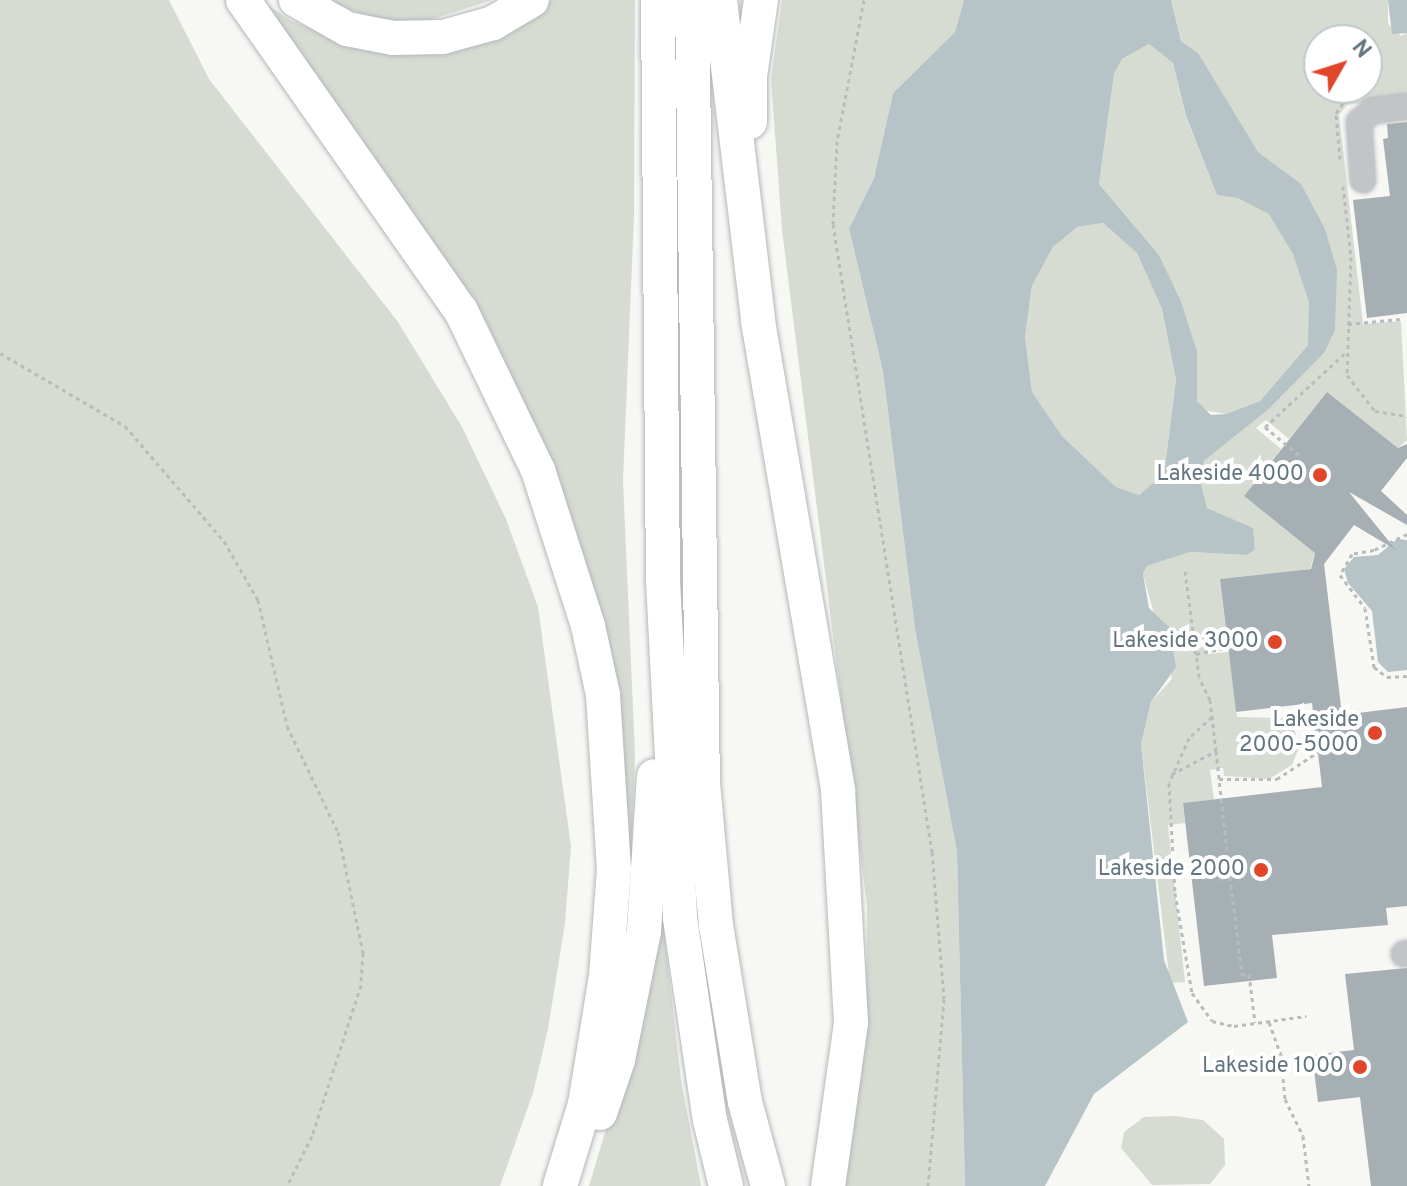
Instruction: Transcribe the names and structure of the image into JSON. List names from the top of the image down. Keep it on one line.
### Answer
{"places":["Lakeside 4000","Lakeside 3000","Lakeside 2000-5000","Lakeside 2000","Lakeside 1000"],"north":"top right"}
